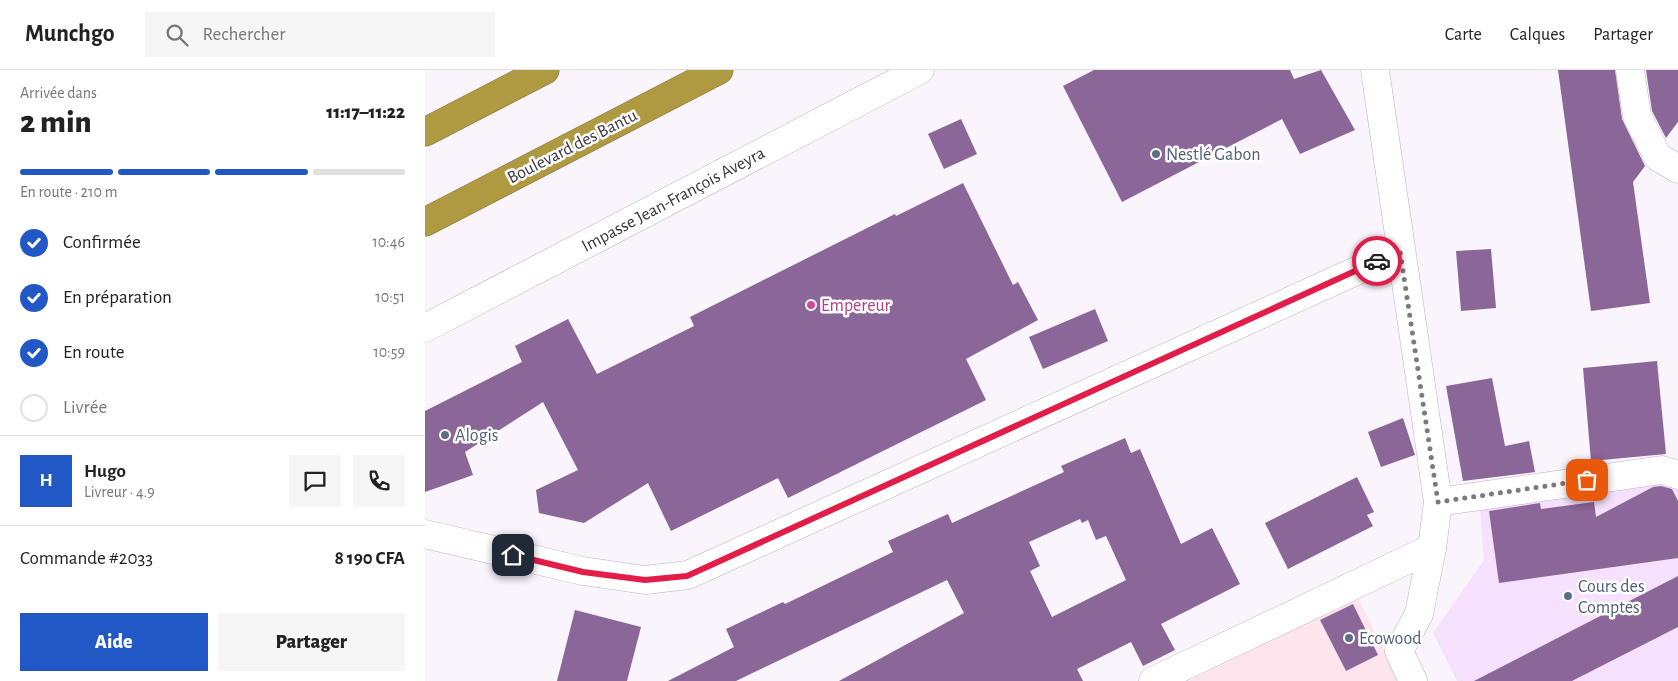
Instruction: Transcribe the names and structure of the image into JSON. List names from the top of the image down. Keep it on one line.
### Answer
{"streets":{"highway":["Boulevard des Bantu"],"street":["Impasse Jean-François Aveyra"]},"places":["Nestlé Gabon","Empereur","Alogis","Cours des Comptes","Ecowood"],"page":{"header":"Munchgo","search":"Rechercher","nav":["Carte","Calques","Partager"],"heading":["2 min","Arrivée dans","11:17–11:22"],"panel":["Hugo","Livreur · 4.9","Commande #2033","8 190 CFA"],"bar":"En route · 210 m","list":[["Confirmée","10:46"],["En préparation","10:51"],["En route","10:59"],"Livrée"],"round":"H","buttons":["Aide","Partager"]}}
